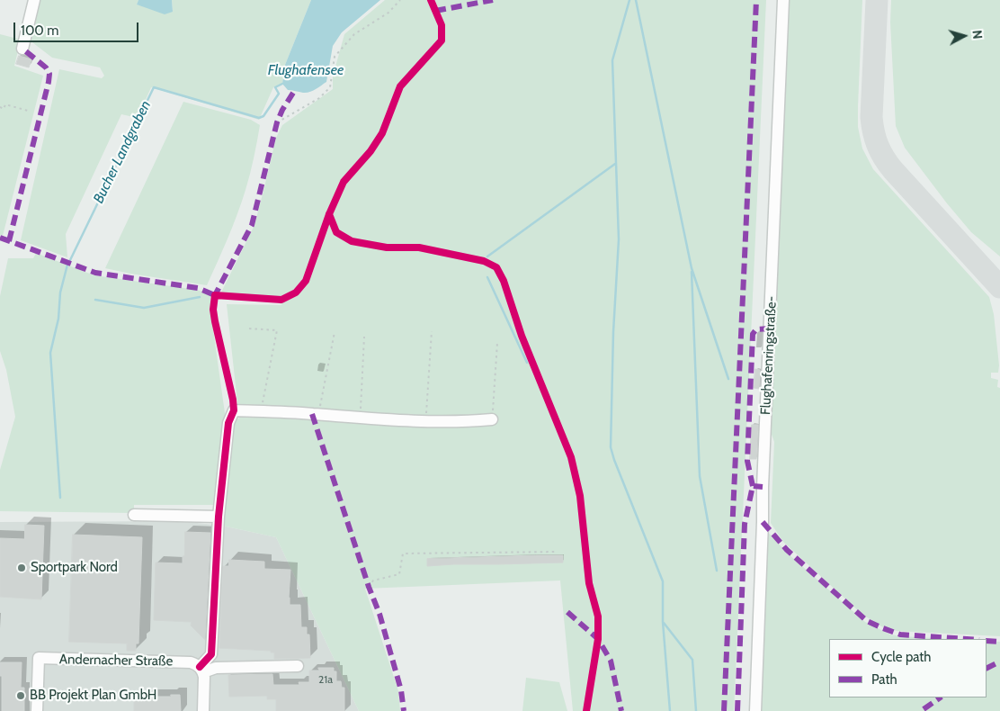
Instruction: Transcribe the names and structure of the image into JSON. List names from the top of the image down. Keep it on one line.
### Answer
{"streets":{"street":["Flughafenringstraße-","Andernacher Straße"]},"water":["Flughafensee","Bucher Landgraben"],"places":["Sportpark Nord","BB Projekt Plan GmbH"],"house_numbers":["21a"],"legend":["Cycle path","Path"],"scale_bar":"100 m","north":"right"}
